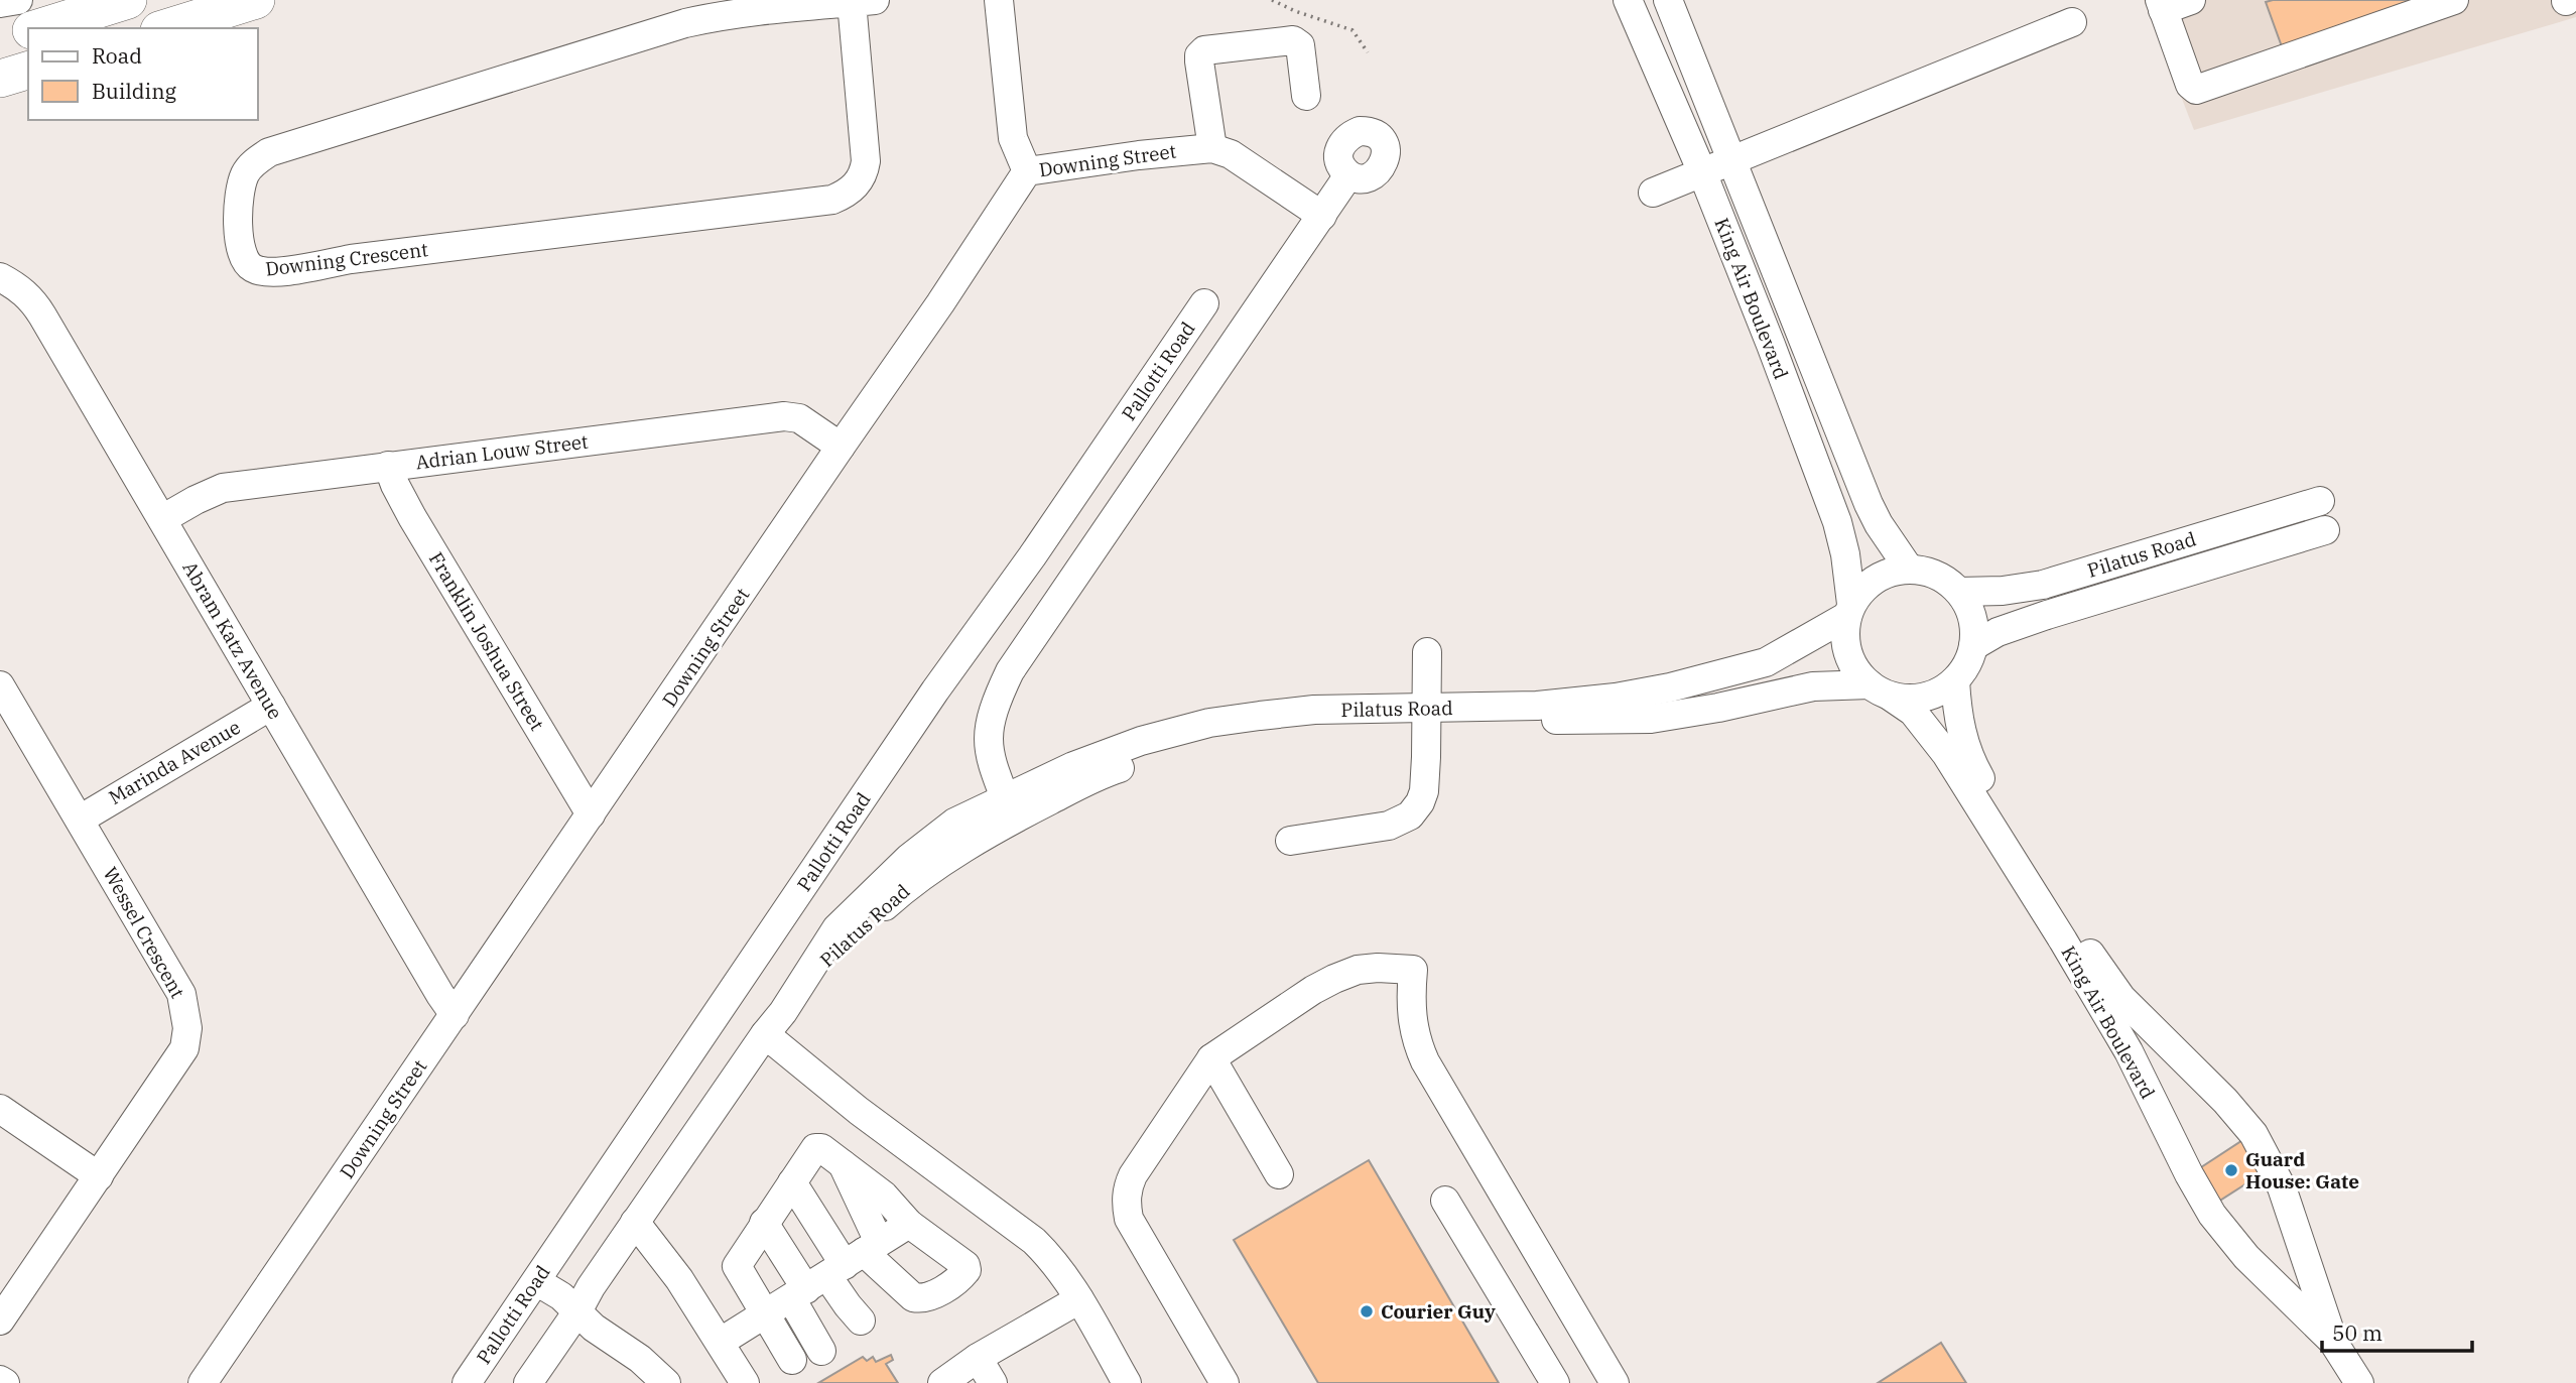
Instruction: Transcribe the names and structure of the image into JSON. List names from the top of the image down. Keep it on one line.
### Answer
{"streets":{"street":["Downing Street","Downing Crescent","King Air Boulevard","Pallotti Road","Adrian Louw Street","Pilatus Road","Abram Katz Avenue","Franklin Joshua Street","Marinda Avenue","Wessel Crescent"]},"crossings":[["Downing Street","Adrian Louw Street"],["Downing Street","Abram Katz Avenue"],["Downing Street","Franklin Joshua Street"],["King Air Boulevard","Pilatus Road"],["Adrian Louw Street","Abram Katz Avenue"],["Adrian Louw Street","Franklin Joshua Street"],["Abram Katz Avenue","Marinda Avenue"],["Marinda Avenue","Wessel Crescent"]],"places":["Guard House: Gate","Courier Guy"],"legend":["Road","Building"],"scale_bar":"50 m"}
